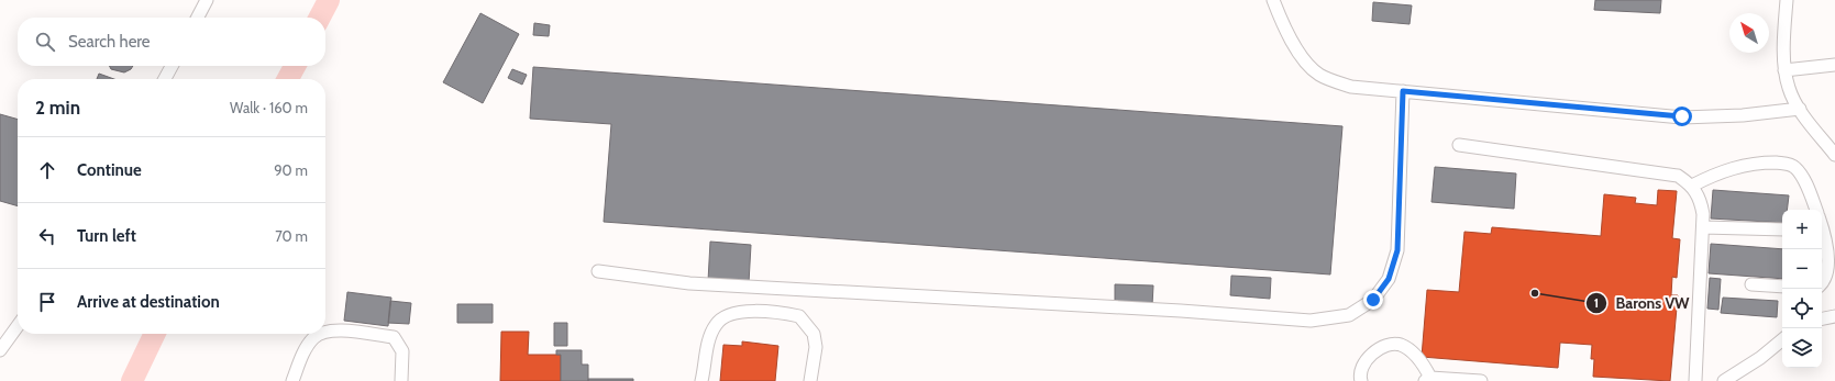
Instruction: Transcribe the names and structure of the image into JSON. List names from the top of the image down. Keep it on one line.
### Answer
{"places":["Barons VW"],"north":"top left","page":{"search":"Search here","heading":["2 min","Walk · 160 m"],"list":[["Continue","90 m"],["Turn left","70 m"],"Arrive at destination"],"map_buttons":["+","−"]}}
